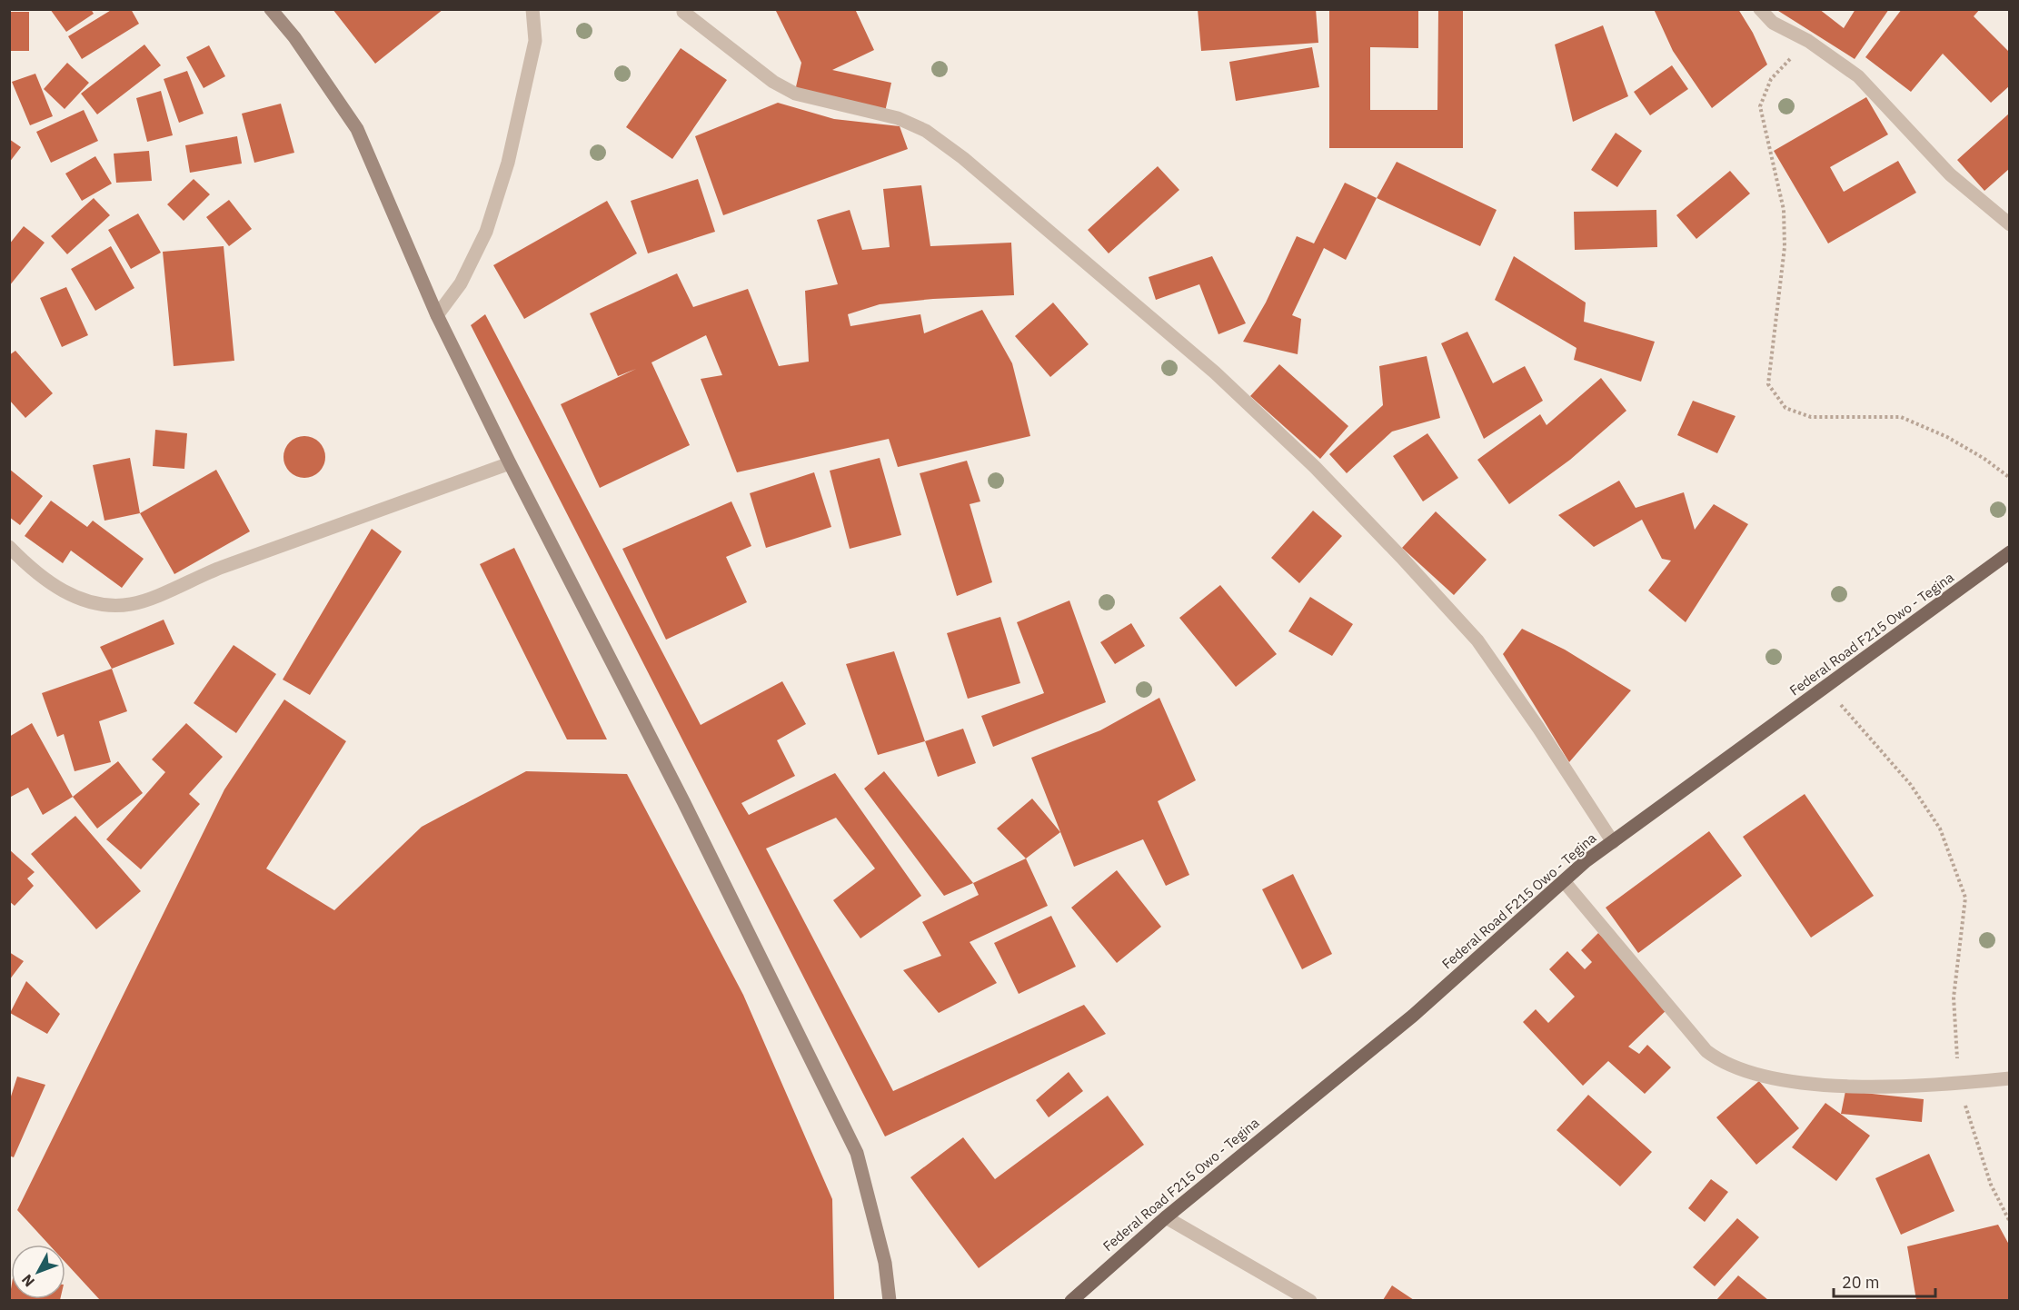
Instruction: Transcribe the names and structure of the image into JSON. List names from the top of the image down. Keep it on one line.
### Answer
{"streets":{"main road":["Federal Road F215 Owo - Tegina"]},"scale_bar":"20 m","north":"bottom left"}
